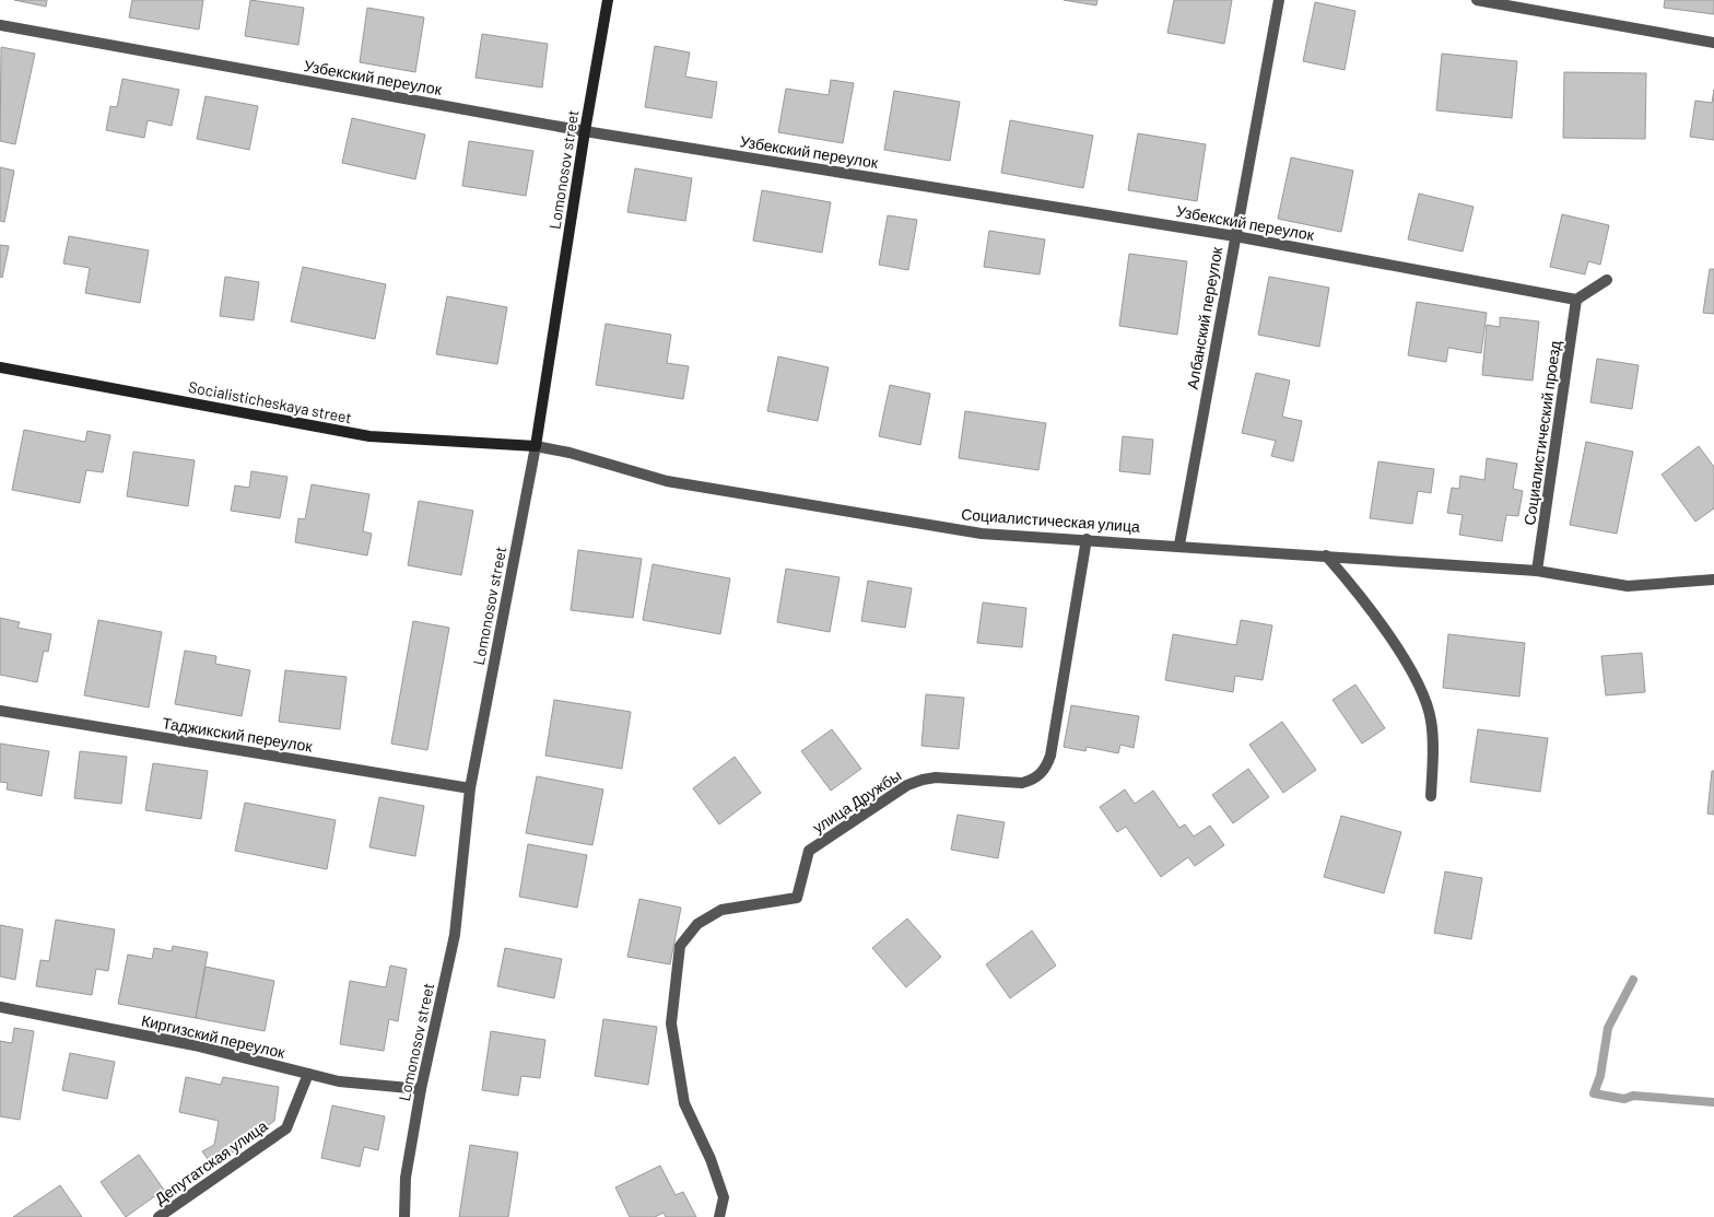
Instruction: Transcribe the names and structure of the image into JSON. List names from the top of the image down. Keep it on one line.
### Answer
{"streets":{"street":["Узбекский переулок","Lomonosov street","Албанский переулок","Socialisticheskaya street","Социалистический проезд","Социалистическая улица","Таджикский переулок","улица Дружбы","Киргизский переулок","Депутатская улица"]},"crossings":[["Узбекский переулок","Lomonosov street"],["Узбекский переулок","Албанский переулок"],["Узбекский переулок","Социалистический проезд"],["Lomonosov street","Socialisticheskaya street"],["Lomonosov street","Социалистическая улица"],["Lomonosov street","Таджикский переулок"],["Lomonosov street","Киргизский переулок"],["Албанский переулок","Социалистическая улица"],["Socialisticheskaya street","Социалистическая улица"],["Социалистический проезд","Социалистическая улица"],["Социалистическая улица","улица Дружбы"],["Киргизский переулок","Депутатская улица"]]}
